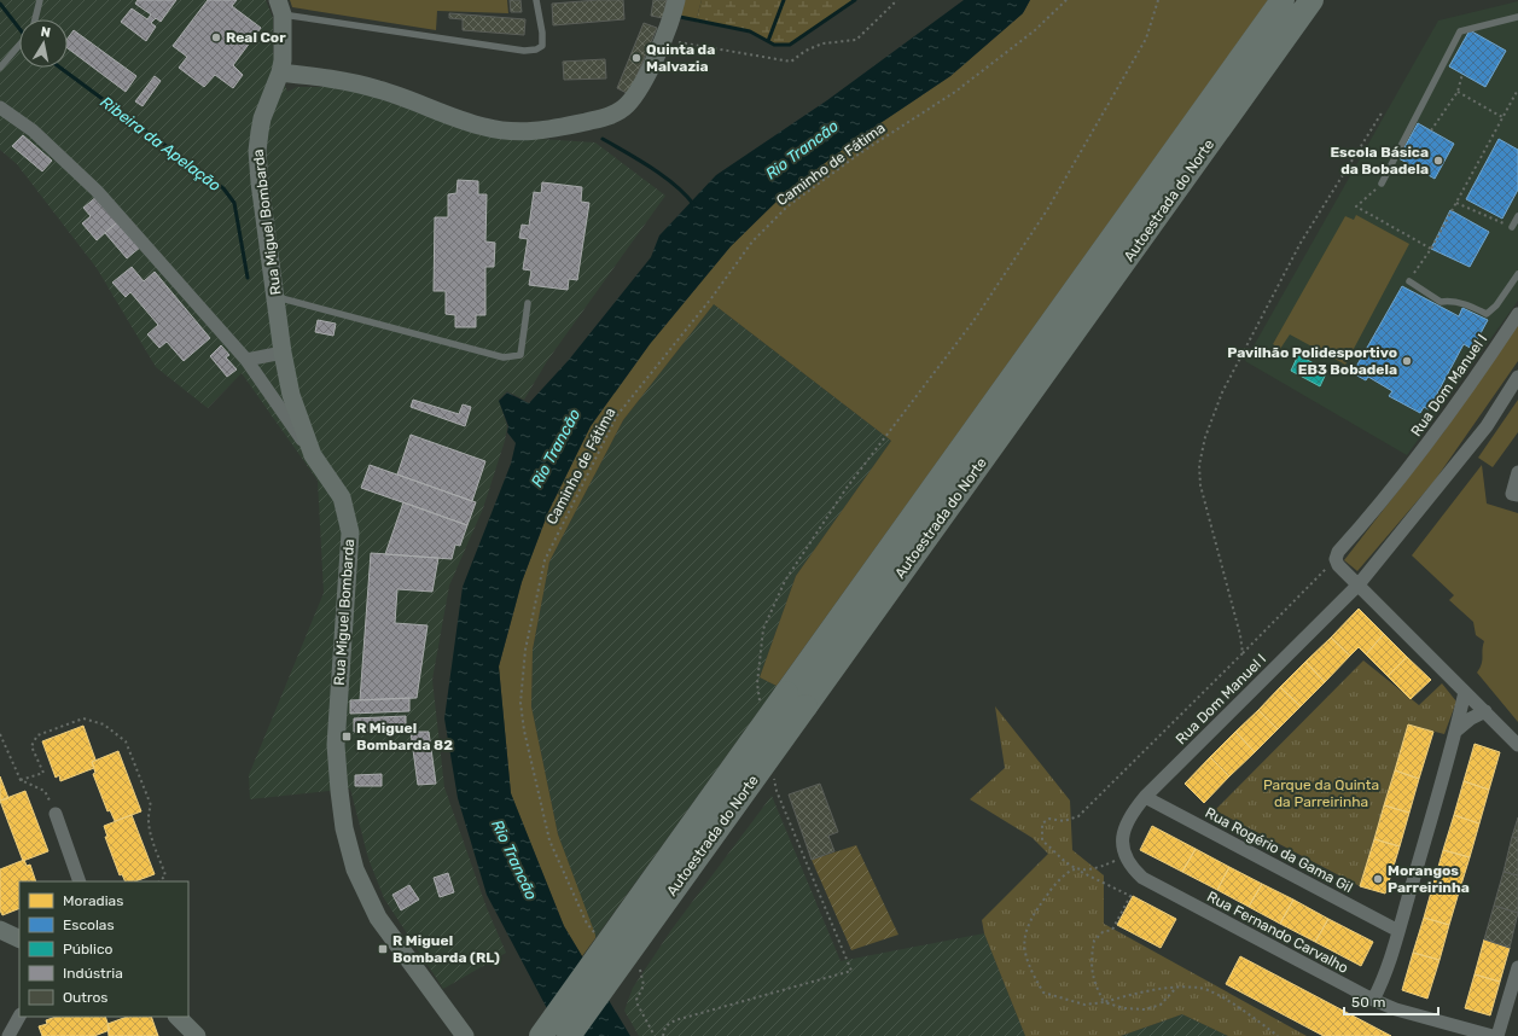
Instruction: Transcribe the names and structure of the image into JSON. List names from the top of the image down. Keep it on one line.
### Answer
{"streets":{"highway":["Autoestrada do Norte"],"main road":["Rua Miguel Bombarda"],"street":["Rua Dom Manuel I","Rua Rogério da Gama Gil","Rua Fernando Carvalho"],"path":["Caminho de Fátima"]},"crossings":[["Rua Dom Manuel I","Rua Rogério da Gama Gil"],["Rua Dom Manuel I","Rua Fernando Carvalho"]],"water":["Ribeira da Apelação","Rio Trancão"],"parks":["Parque da Quinta da Parreirinha"],"places":{"other":["Real Cor","Quinta da Malvazia","Escola Básica da Bobadela","Pavilhão Polidesportivo EB3 Bobadela","Morangos Parreirinha"],"transit":["R Miguel Bombarda 82","R Miguel Bombarda (RL)"]},"legend":["Moradias","Escolas","Público","Indústria","Outros"],"scale_bar":"50 m","north":"top"}
